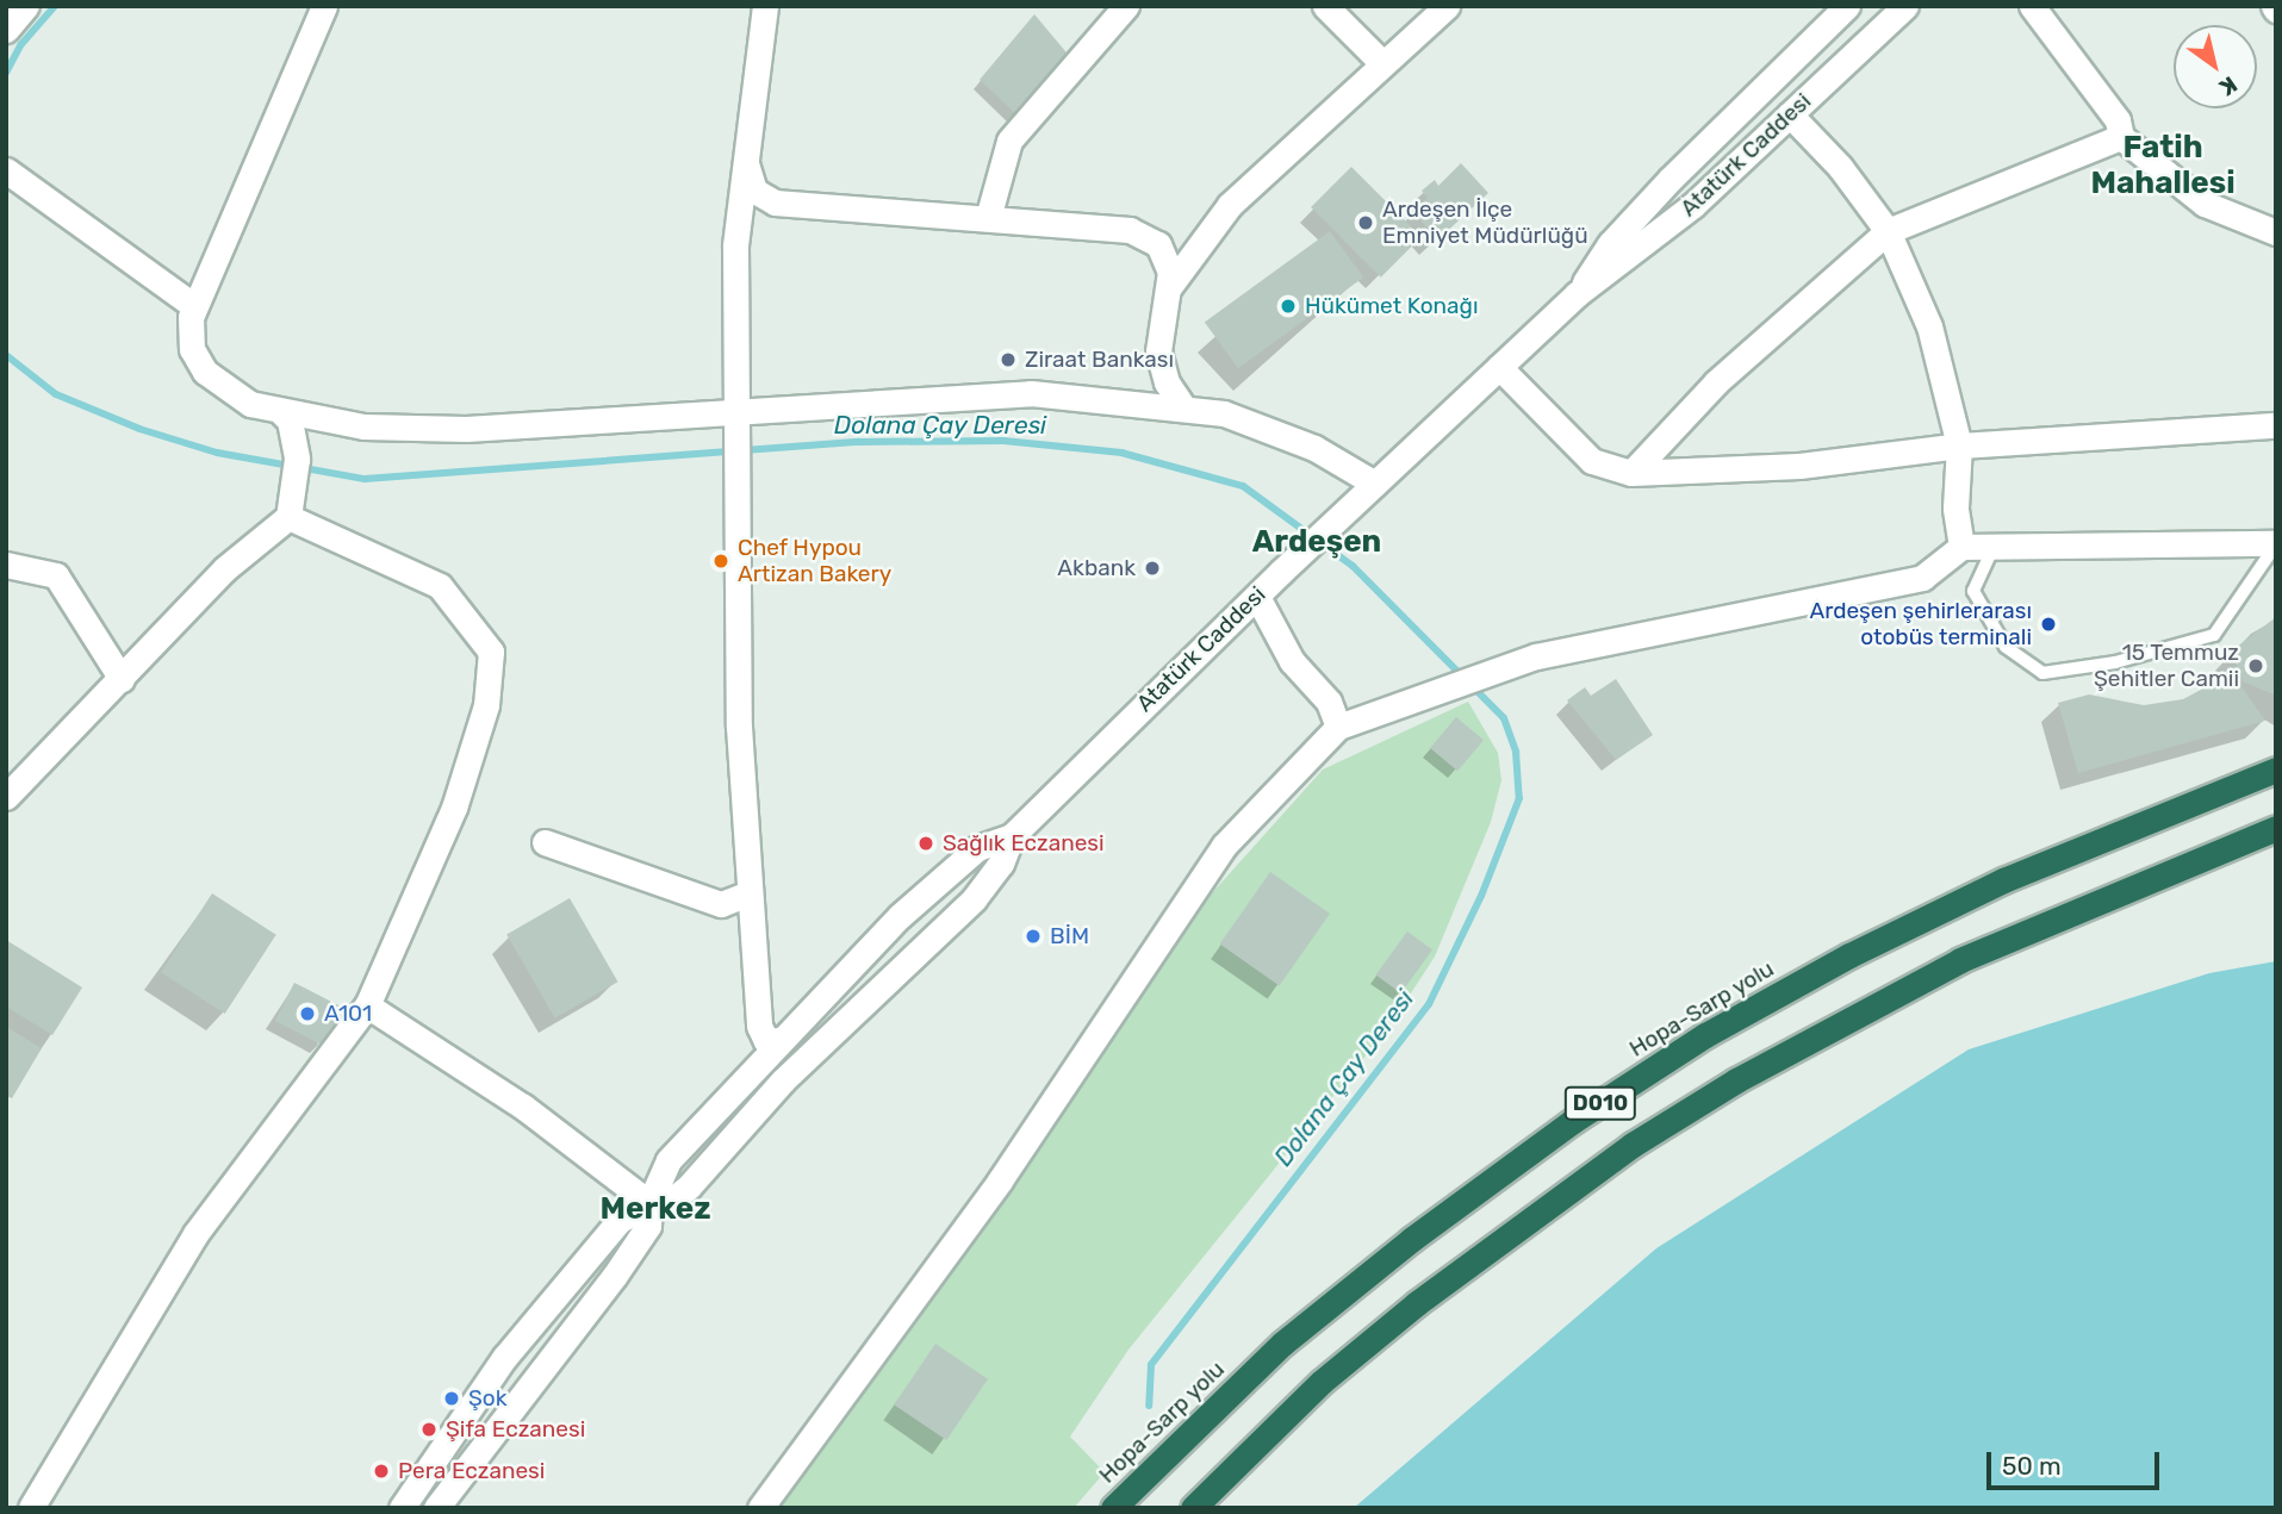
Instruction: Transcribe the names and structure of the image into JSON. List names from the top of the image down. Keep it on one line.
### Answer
{"streets":{"highway":["Hopa-Sarp yolu","D010"],"street":["Atatürk Caddesi"]},"districts":["Fatih Mahallesi","Ardeşen","Merkez"],"water":["Dolana Çay Deresi"],"places":["Ardeşen İlçe Emniyet Müdürlüğü","Hükümet Konağı","Ziraat Bankası","Chef Hypou Artizan Bakery","Akbank","Ardeşen şehirlerarası otobüs terminali","15 Temmuz Şehitler Camii","Sağlık Eczanesi","BİM","A101","Şok","Şifa Eczanesi","Pera Eczanesi"],"scale_bar":"50 m","north":"bottom right"}
